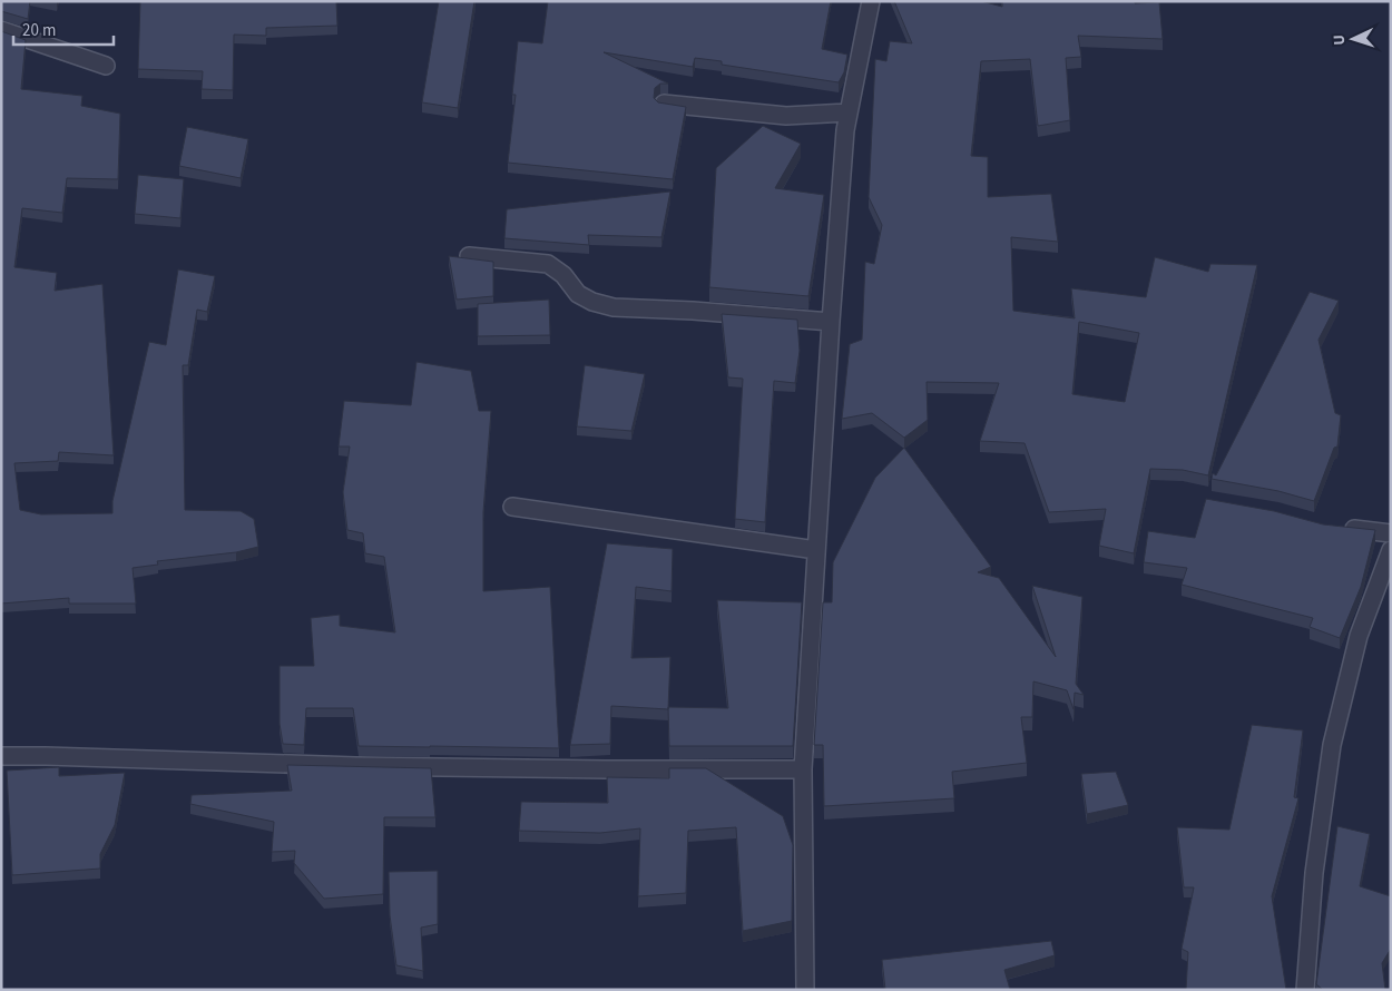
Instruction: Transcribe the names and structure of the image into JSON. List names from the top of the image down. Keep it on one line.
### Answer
{"scale_bar":"20 m","north":"left"}
